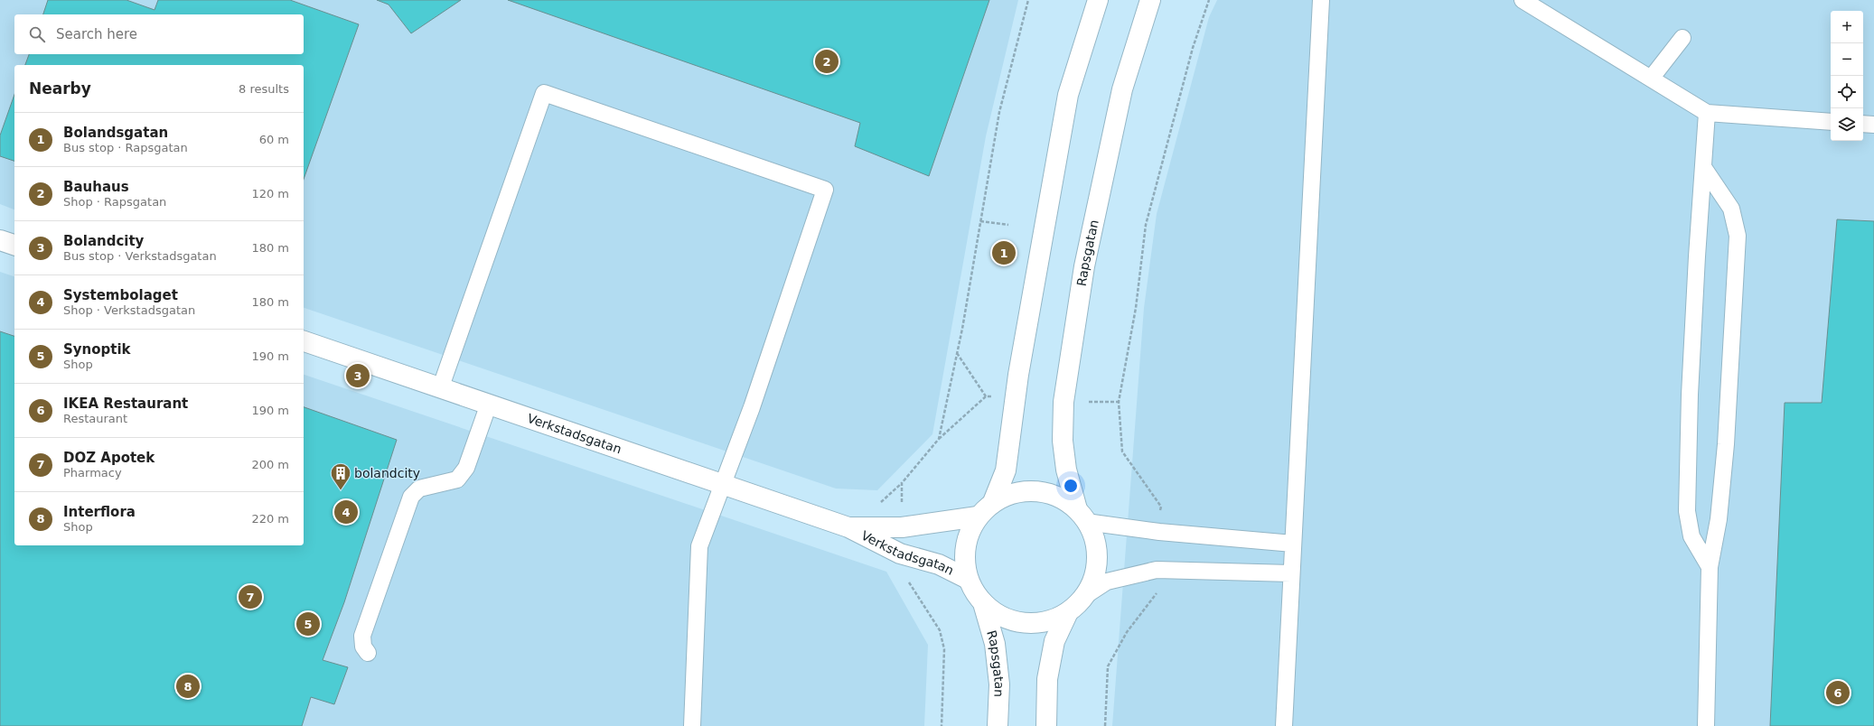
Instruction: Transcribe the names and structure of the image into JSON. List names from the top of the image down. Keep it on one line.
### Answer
{"streets":{"street":["Rapsgatan","Verkstadsgatan"]},"places":{"building":["bolandcity"]},"page":{"map_buttons":["+","−"],"search":"Search here","pins":["2","1","3","4","7","5","8","6"],"heading":["Nearby","8 results"],"list":[{"mark":"1","name":"Bolandsgatan","note":"Bus stop · Rapsgatan","value":"60 m"},{"mark":"2","name":"Bauhaus","note":"Shop · Rapsgatan","value":"120 m"},{"mark":"3","name":"Bolandcity","note":"Bus stop · Verkstadsgatan","value":"180 m"},{"mark":"4","name":"Systembolaget","note":"Shop · Verkstadsgatan","value":"180 m"},{"mark":"5","name":"Synoptik","note":"Shop","value":"190 m"},{"mark":"6","name":"IKEA Restaurant","note":"Restaurant","value":"190 m"},{"mark":"7","name":"DOZ Apotek","note":"Pharmacy","value":"200 m"},{"mark":"8","name":"Interflora","note":"Shop","value":"220 m"}]}}
